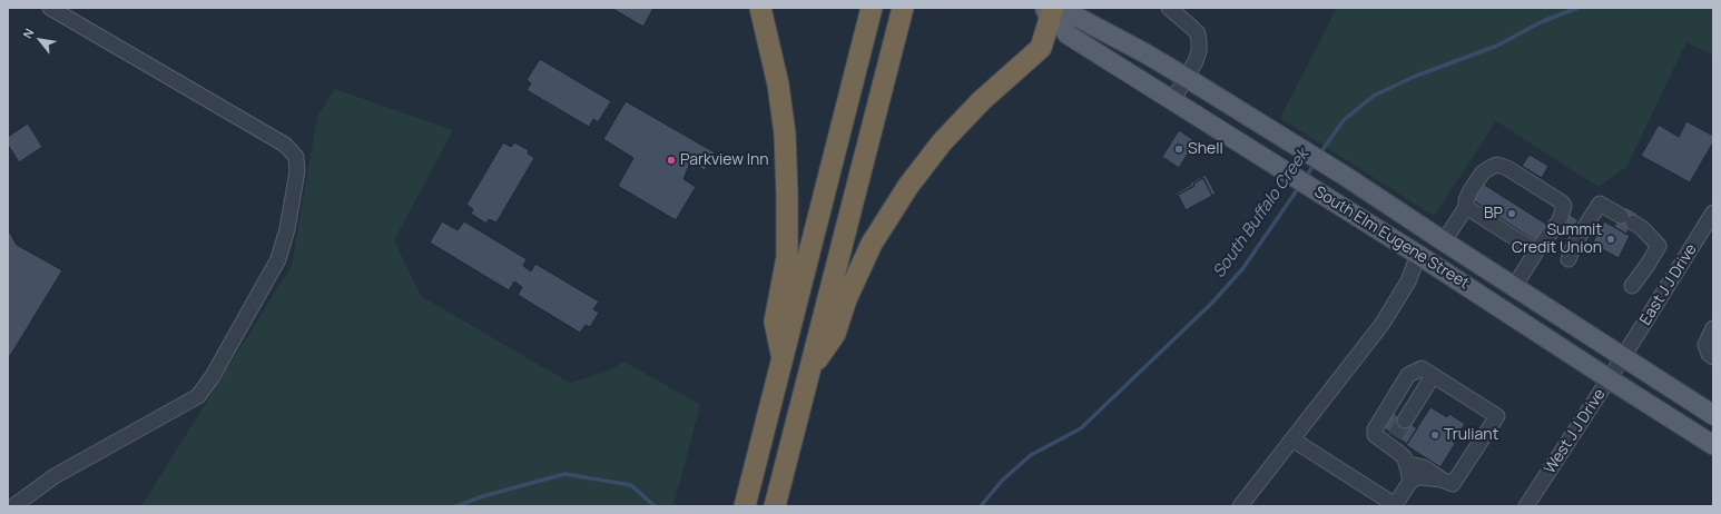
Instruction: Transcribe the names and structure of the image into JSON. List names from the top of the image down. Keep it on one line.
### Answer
{"streets":{"main road":["South Elm Eugene Street"],"street":["East J J Drive","West J J Drive"]},"crossings":[["South Elm Eugene Street","East J J Drive"],["South Elm Eugene Street","West J J Drive"],["East J J Drive","West J J Drive"]],"water":["South Buffalo Creek"],"places":["Shell","Parkview Inn","BP","Summit Credit Union","Truliant"],"north":"top left"}
